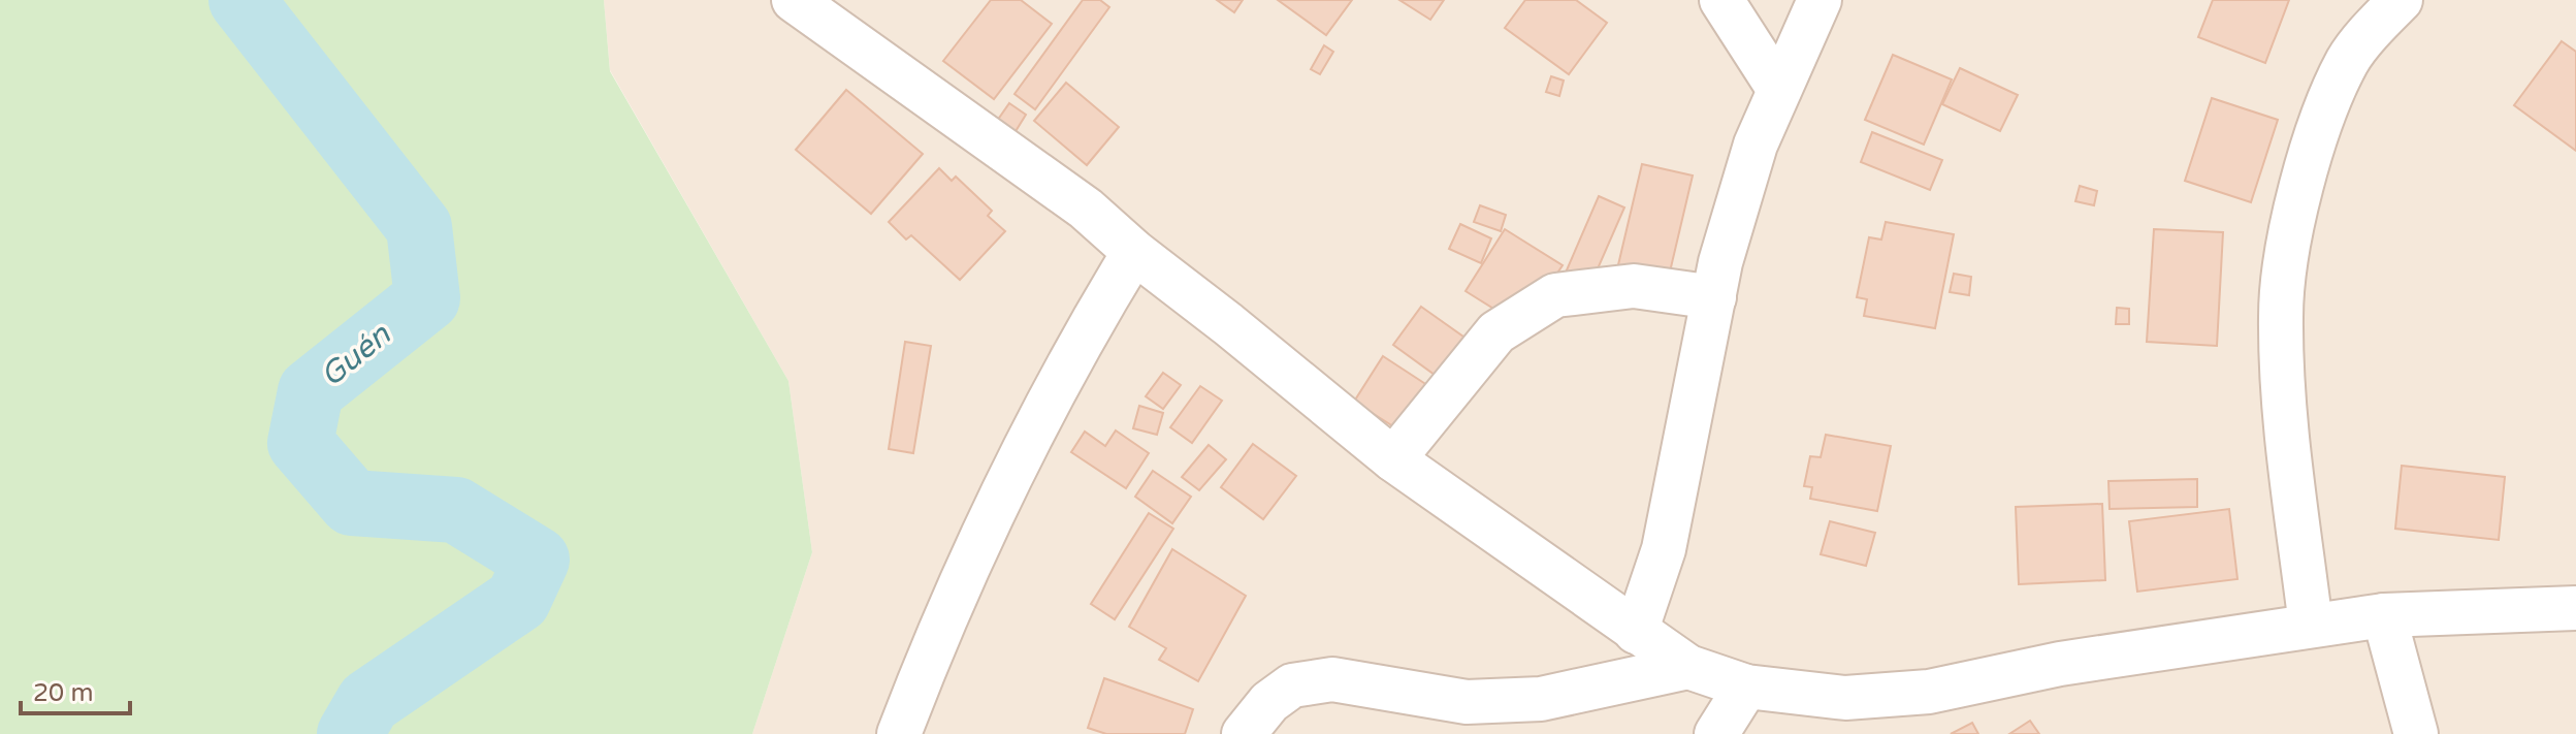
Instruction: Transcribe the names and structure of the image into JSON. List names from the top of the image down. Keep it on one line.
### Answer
{"water":["Guén"],"scale_bar":"20 m"}
